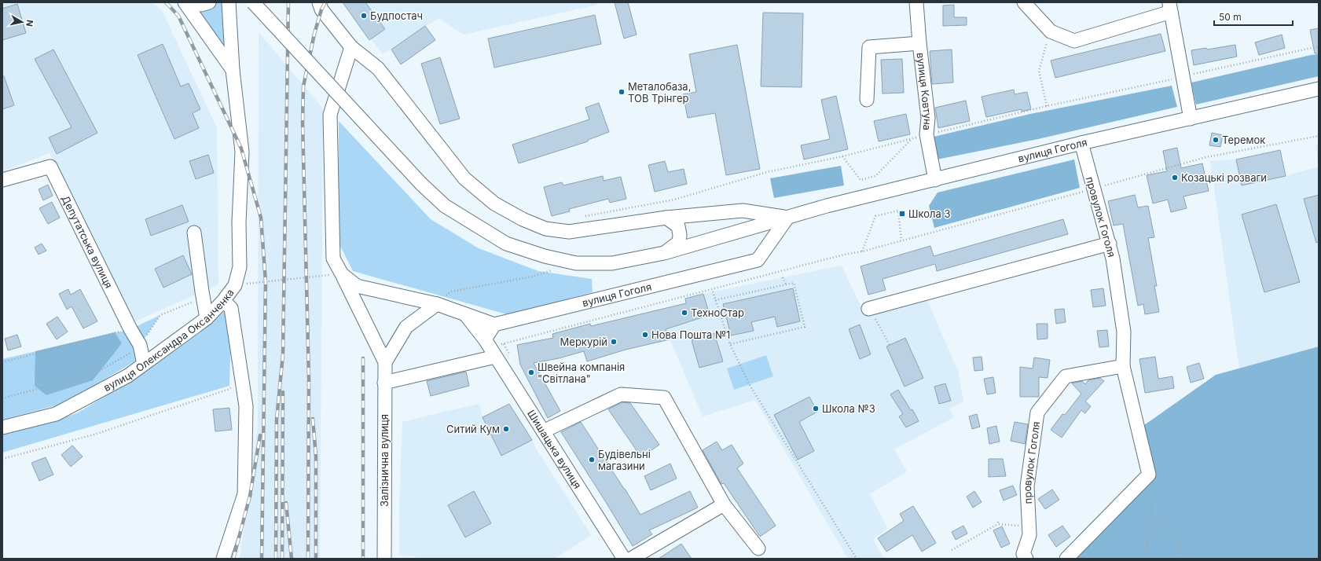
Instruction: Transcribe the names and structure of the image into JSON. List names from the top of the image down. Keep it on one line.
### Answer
{"streets":{"street":["вулиця Ковтуна","вулиця Гоголя","провулок Гоголя","Депутатська вулиця","вулиця Олександра Оксанченка","Шишацька вулиця","Залізнична вулиця"]},"crossings":[["вулиця Ковтуна","вулиця Гоголя"],["вулиця Гоголя","провулок Гоголя"],["Депутатська вулиця","вулиця Олександра Оксанченка"]],"places":{"other":["Будпостач","Металобаза, ТОВ Трінгер","Теремок","Козацькі розваги","ТехноСтар","Нова Пошта №1","Меркурій","Швейна компанія \"Світлана\"","Школа №3","Ситий Кум","Будівельні магазини"],"transit":["Школа 3"]},"scale_bar":"50 m","north":"right"}
